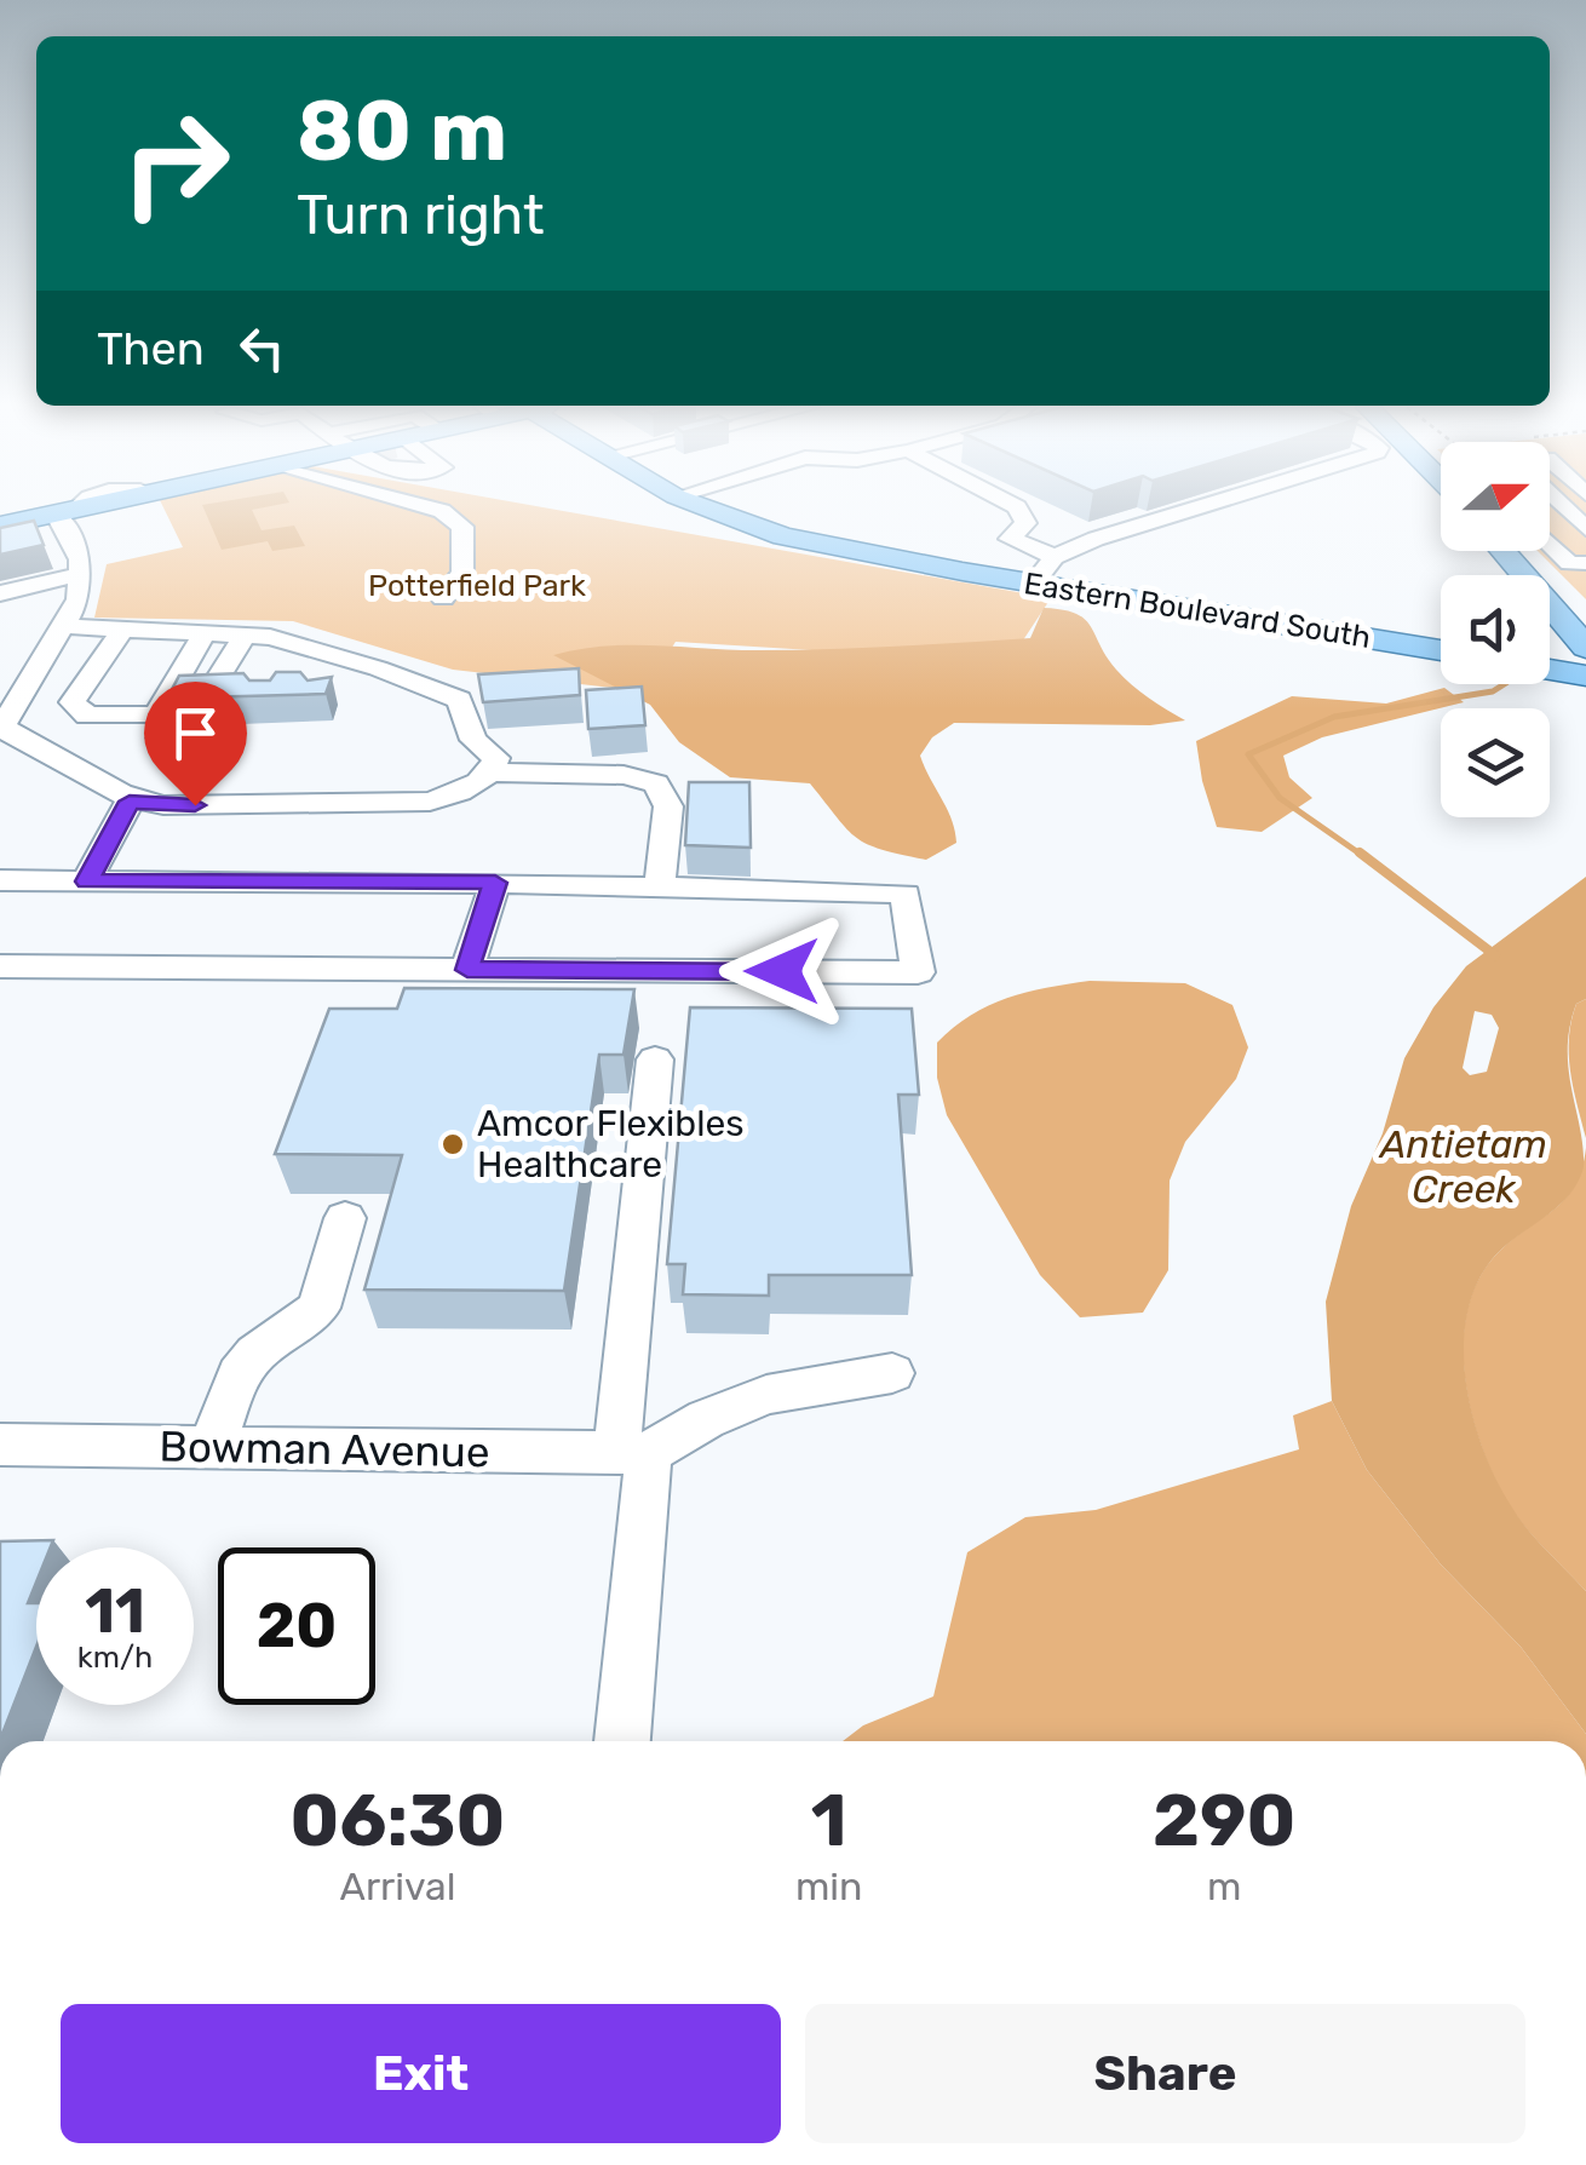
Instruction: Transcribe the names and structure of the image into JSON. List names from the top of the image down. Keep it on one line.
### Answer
{"streets":{"main road":["Eastern Boulevard South"],"street":["Bowman Avenue"]},"water":["Antietam Creek"],"parks":["Potterfield Park"],"places":["Amcor Flexibles Healthcare"],"north":"right","page":{"turn":["80 m","Turn right"],"then":"Then","speed":"11 km/h","limit":"20","eta":["06:30","Arrival","1","min","290","m"],"buttons":["Exit","Share"]}}
